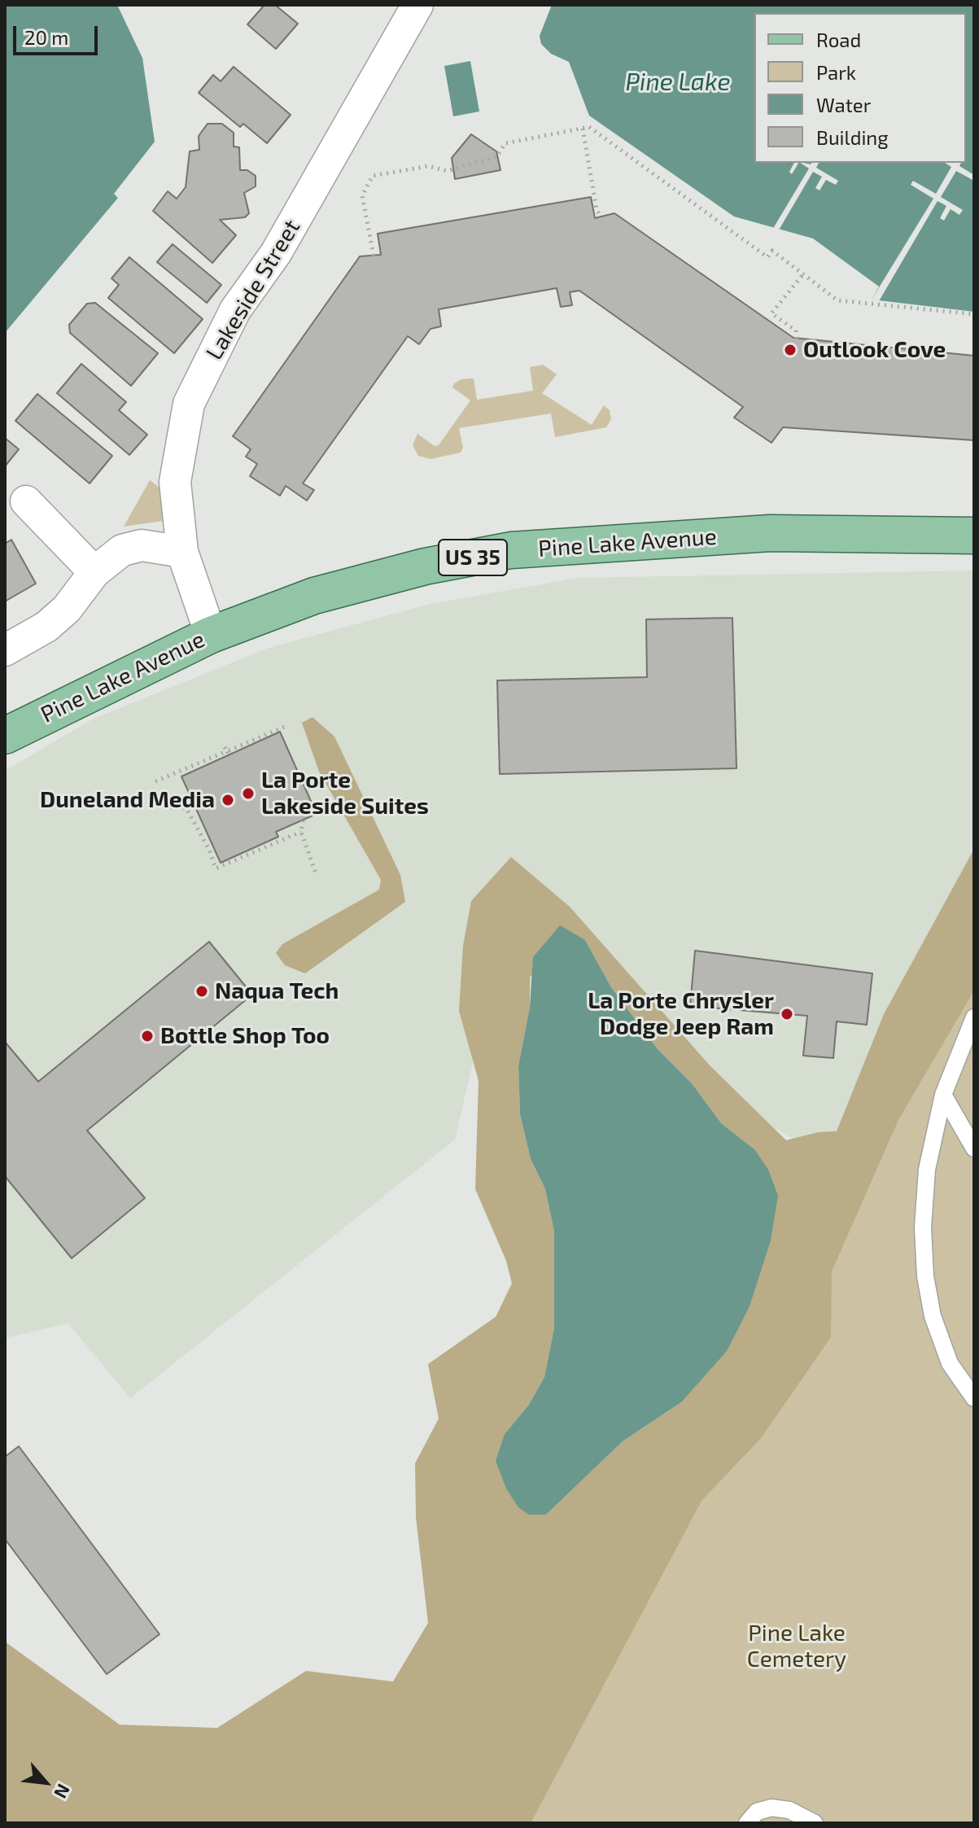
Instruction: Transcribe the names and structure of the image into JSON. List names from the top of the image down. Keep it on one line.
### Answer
{"streets":{"main road":["Pine Lake Avenue","US 35"],"street":["Lakeside Street"]},"crossings":[["Lakeside Street","Pine Lake Avenue"]],"water":["Pine Lake"],"parks":["Pine Lake Cemetery"],"places":["Outlook Cove","La Porte Lakeside Suites","Duneland Media","Naqua Tech","La Porte Chrysler Dodge Jeep Ram","Bottle Shop Too"],"legend":["Road","Park","Water","Building"],"scale_bar":"20 m","north":"bottom right"}
